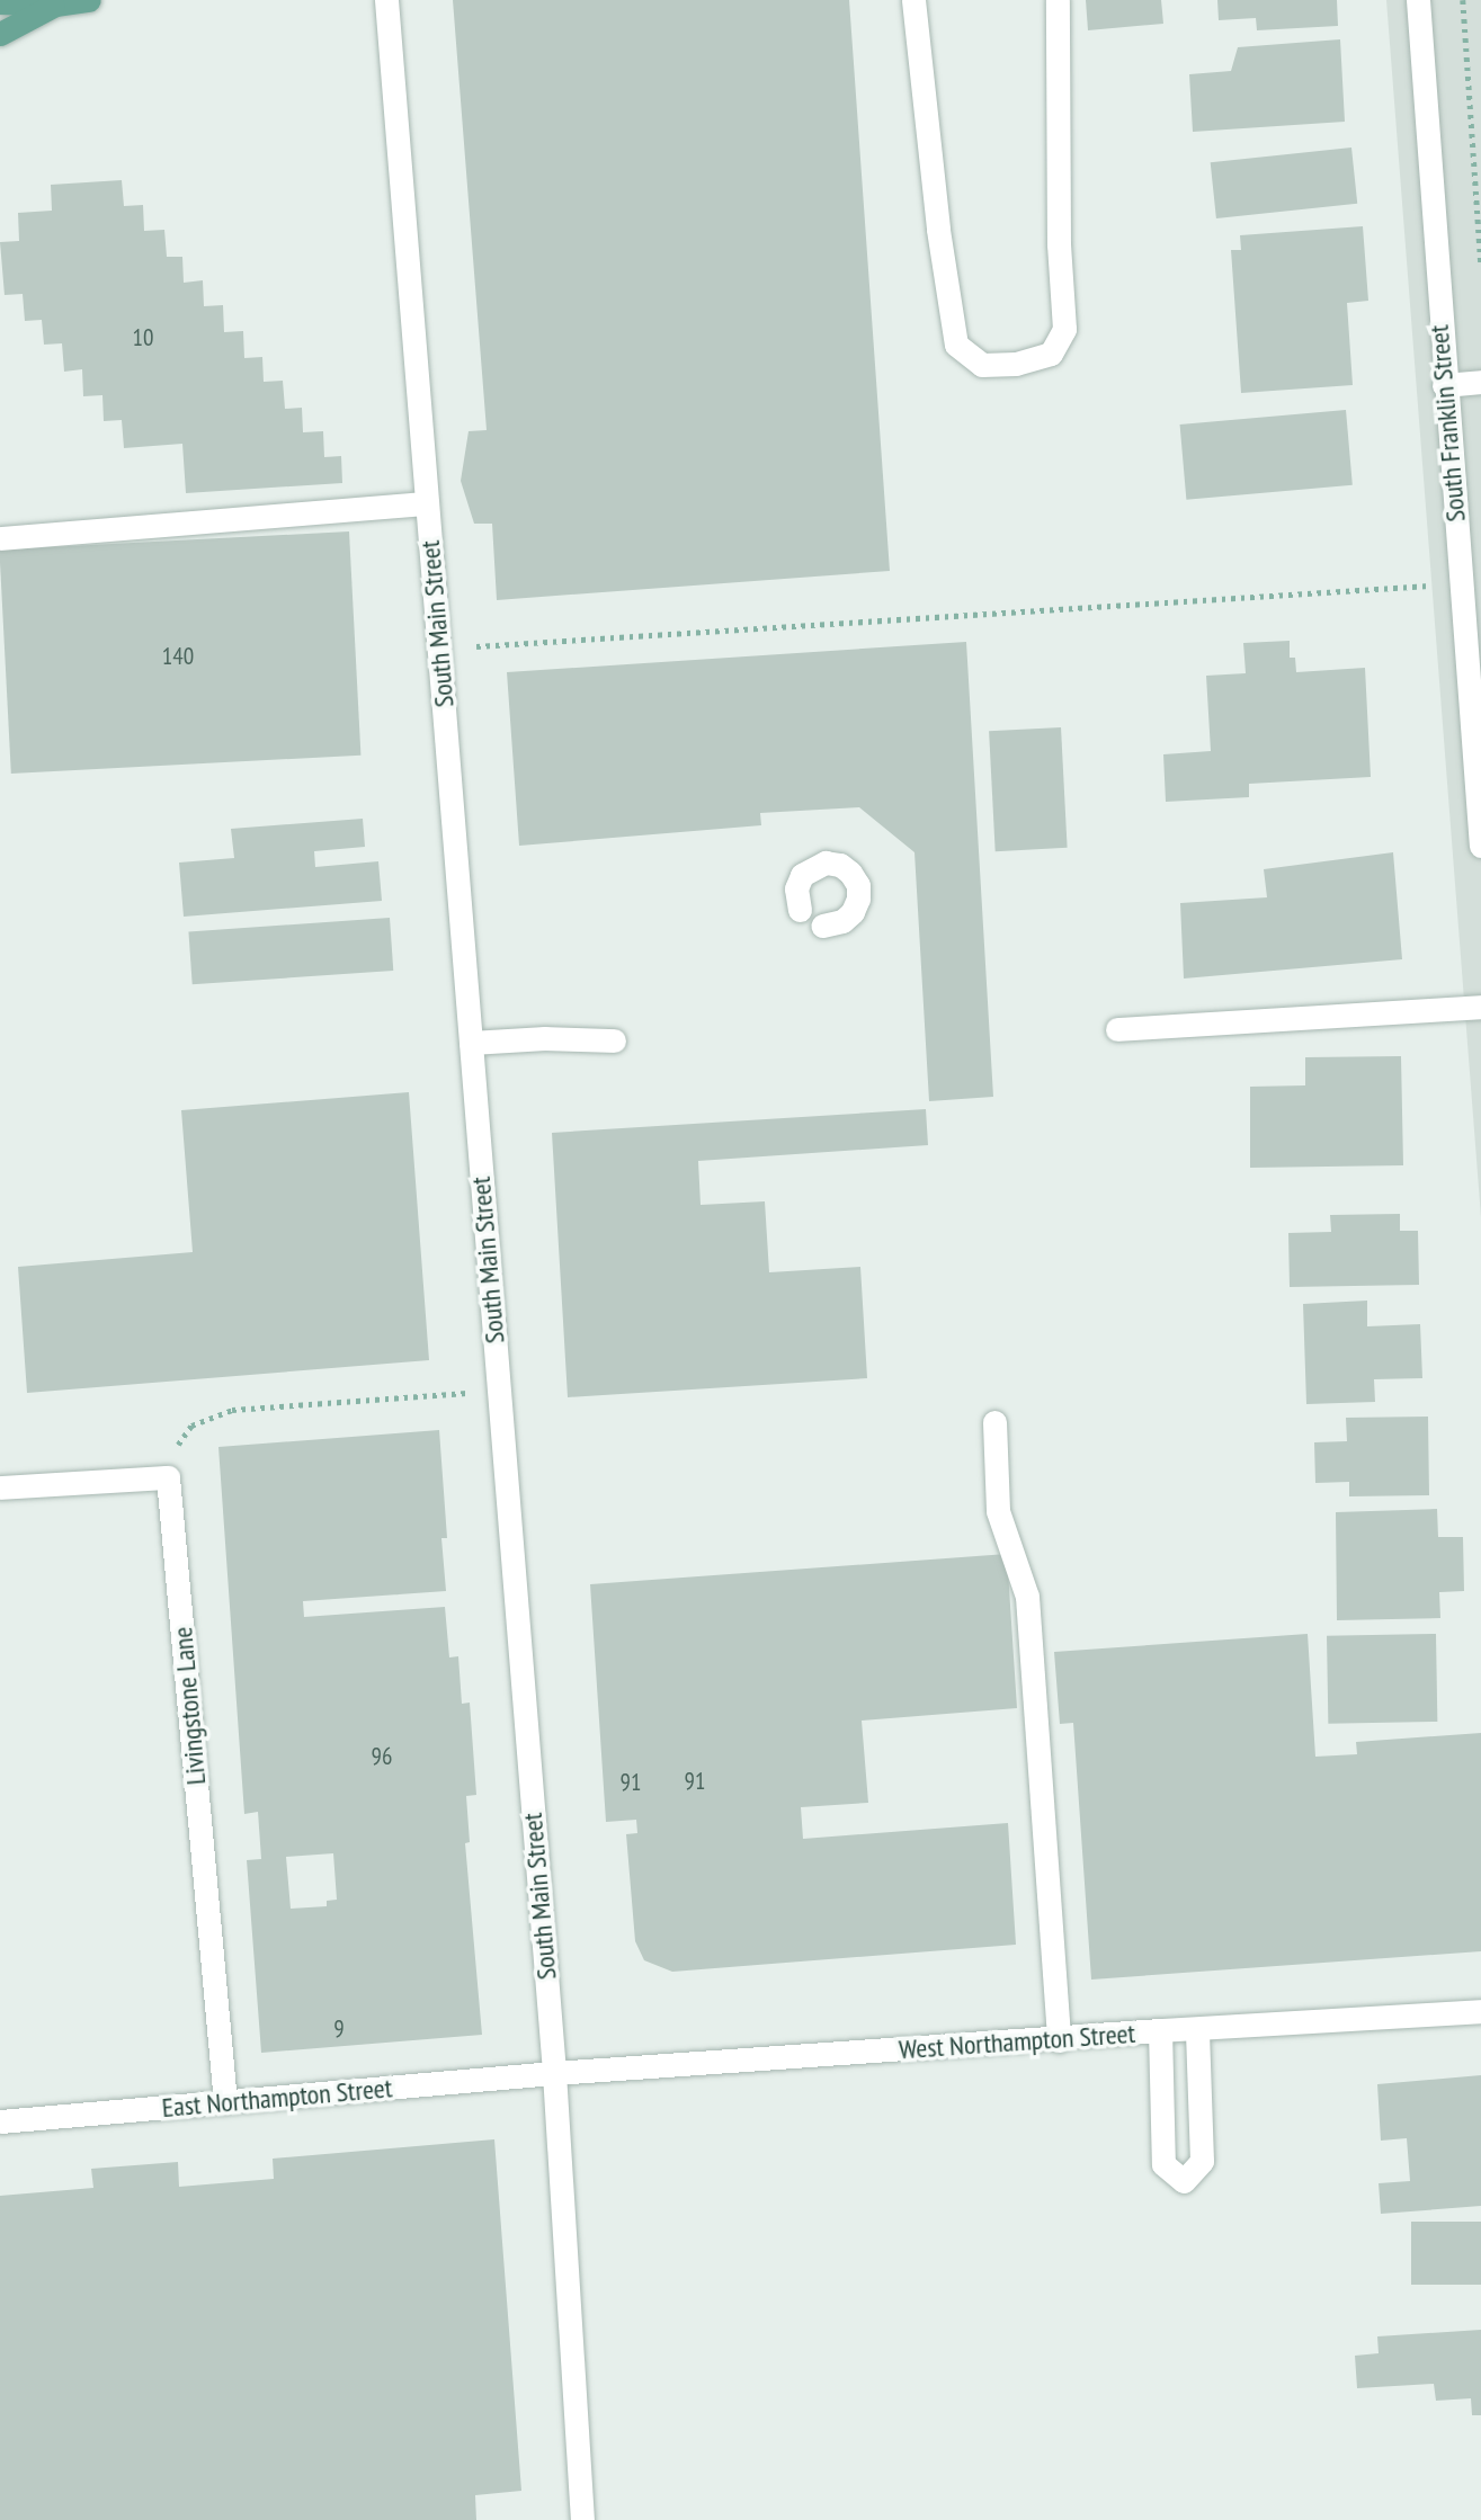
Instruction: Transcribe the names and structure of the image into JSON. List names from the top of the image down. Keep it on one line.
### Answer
{"streets":{"street":["South Franklin Street","South Main Street","Livingstone Lane","West Northampton Street","East Northampton Street"]},"crossings":[["South Main Street","West Northampton Street"],["South Main Street","East Northampton Street"],["Livingstone Lane","East Northampton Street"],["West Northampton Street","East Northampton Street"]],"house_numbers":["10","140","96","91","91","9"]}
